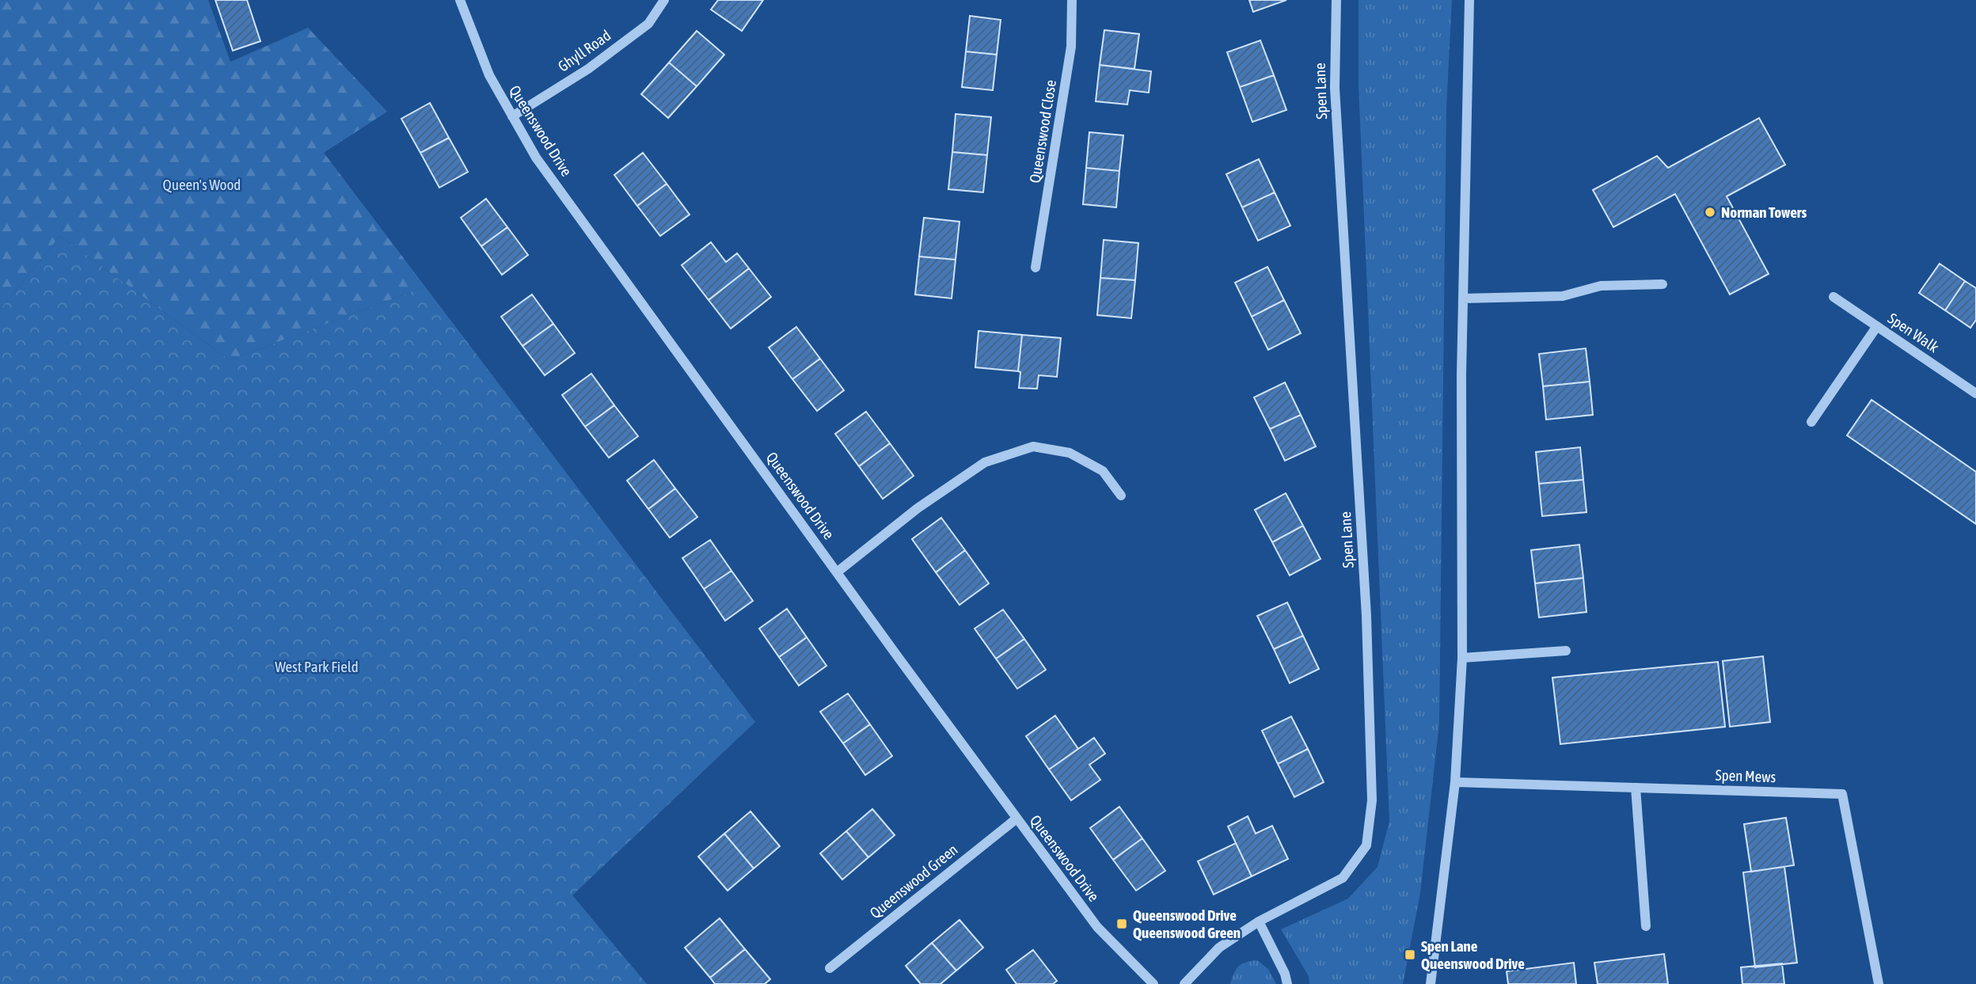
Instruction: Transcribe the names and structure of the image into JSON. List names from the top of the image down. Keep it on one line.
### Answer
{"streets":{"street":["Ghyll Road","Spen Lane","Queenswood Drive","Queenswood Close","Spen Walk","Spen Mews","Queenswood Green"]},"crossings":[["Ghyll Road","Queenswood Drive"],["Queenswood Drive","Queenswood Green"]],"parks":["Queen's Wood","West Park Field"],"places":{"other":["Norman Towers"],"transit":["Queenswood Drive Queenswood Green","Spen Lane Queenswood Drive"]}}
